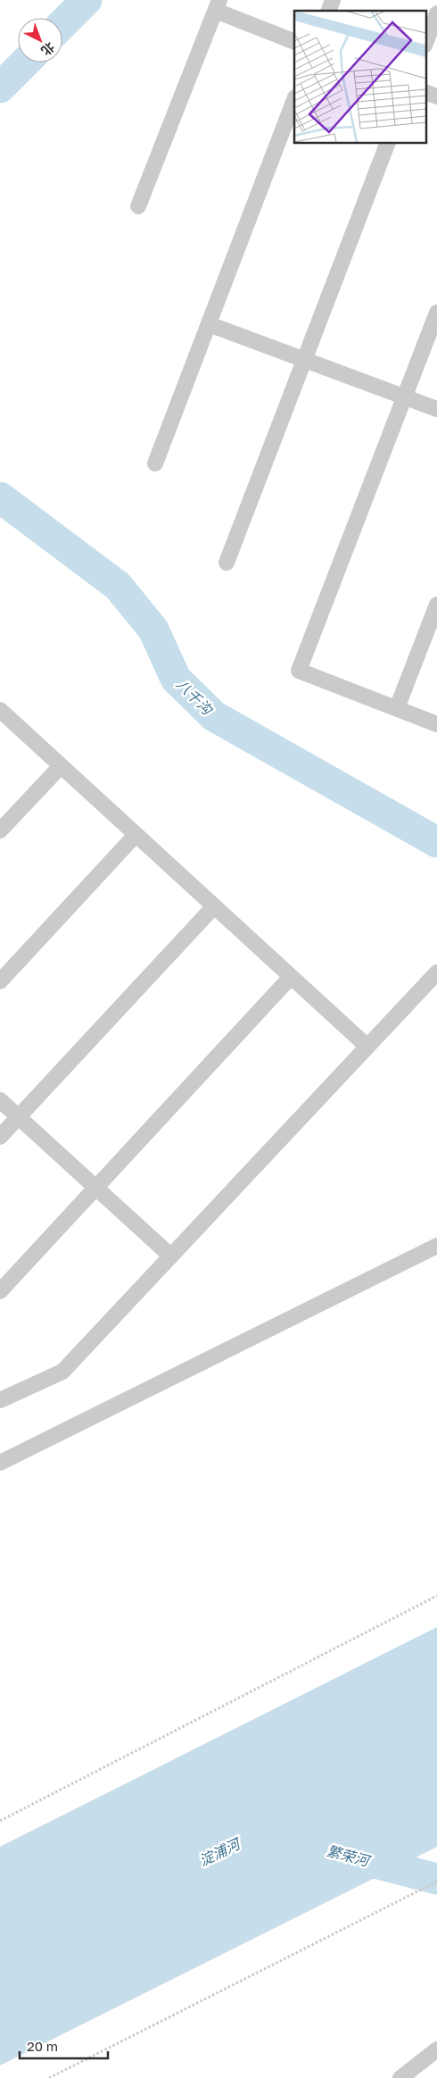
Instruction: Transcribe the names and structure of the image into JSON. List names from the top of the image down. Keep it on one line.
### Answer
{"water":["八千沟","淀浦河","繁荣河"],"scale_bar":"20 m","north":"bottom right"}
